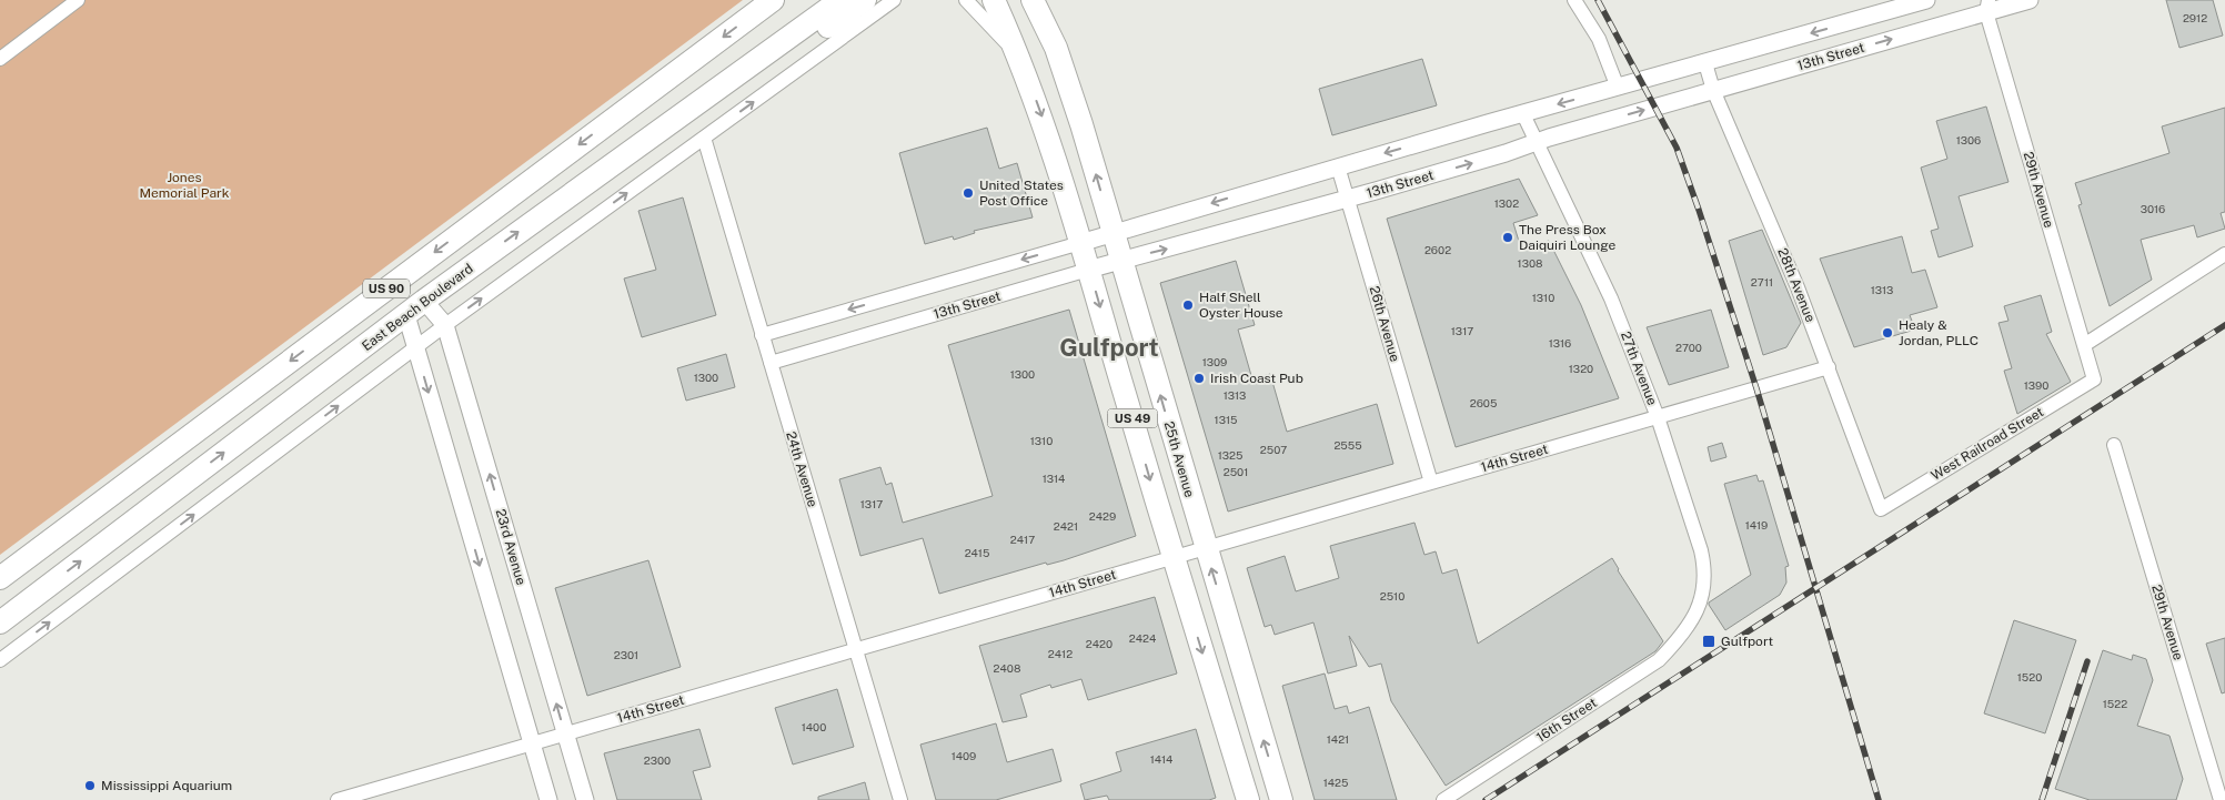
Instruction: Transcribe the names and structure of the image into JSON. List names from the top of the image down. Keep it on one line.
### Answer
{"streets":{"main road":["US 90","East Beach Boulevard","US 49","25th Avenue"],"street":["13th Street","29th Avenue","28th Avenue","26th Avenue","27th Avenue","West Railroad Street","14th Street","24th Avenue","23rd Avenue","16th Street"]},"crossings":[["13th Street","29th Avenue"],["13th Street","28th Avenue"],["13th Street","26th Avenue"],["13th Street","27th Avenue"],["13th Street","US 49"],["13th Street","25th Avenue"],["13th Street","24th Avenue"],["29th Avenue","West Railroad Street"],["28th Avenue","West Railroad Street"],["28th Avenue","14th Street"],["East Beach Boulevard","23rd Avenue"],["26th Avenue","14th Street"],["27th Avenue","14th Street"],["27th Avenue","16th Street"],["US 49","14th Street"],["US 49","25th Avenue"],["14th Street","25th Avenue"],["14th Street","24th Avenue"],["14th Street","23rd Avenue"]],"districts":["Gulfport"],"parks":["Jones Memorial Park"],"places":{"other":["United States Post Office","The Press Box Daiquiri Lounge","Half Shell Oyster House","Healy & Jordan, PLLC","Irish Coast Pub","Mississippi Aquarium"],"transit":["Gulfport"]},"house_numbers":["2912","1306","1302","3016","2602","1308","2711","1313","1310","1317","1316","2700","1309","1320","1300","1300","1390","1313","2605","1315","1310","2555","2507","1325","2501","1314","1317","2429","1419","2421","2417","2415","2510","2424","2420","2412","2301","2408","1520","1522","1400","1421","1409","1414","2300","1425"]}
